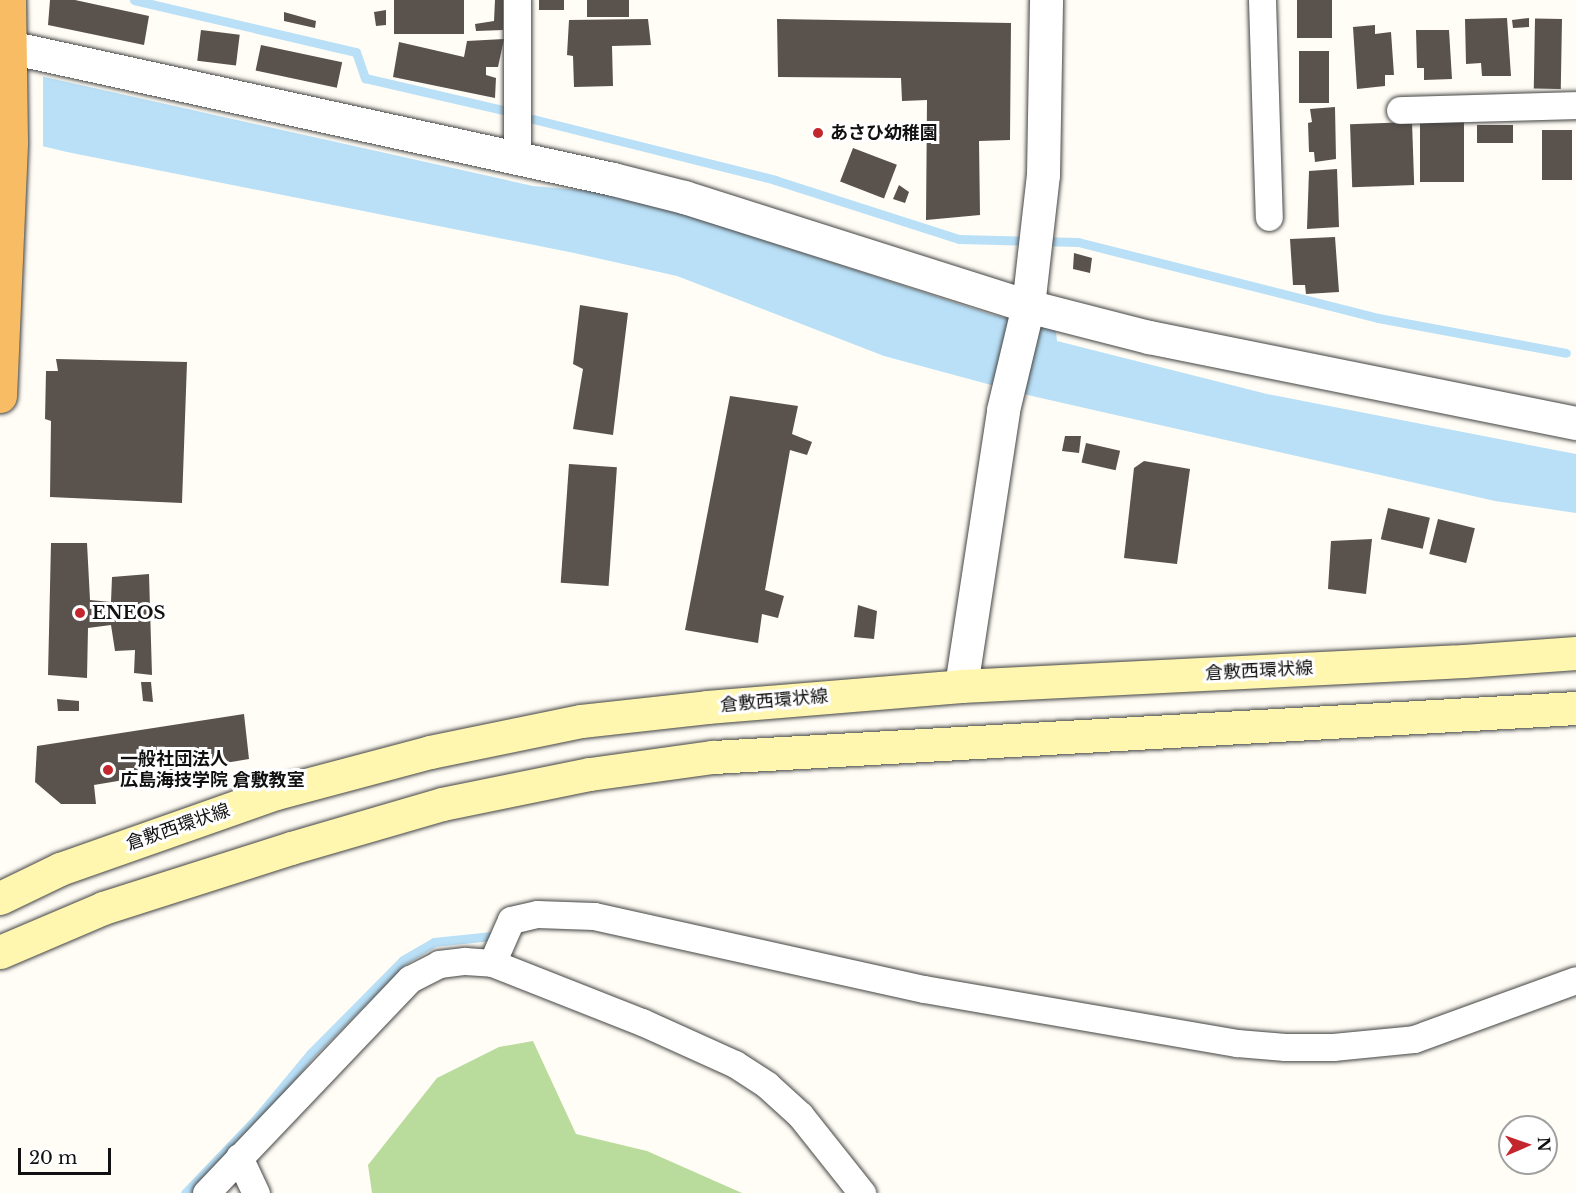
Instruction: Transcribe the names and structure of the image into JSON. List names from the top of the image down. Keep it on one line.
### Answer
{"streets":{"main road":["倉敷西環状線"]},"places":["あさひ幼稚園","ENEOS","一般社団法人 広島海技学院 倉敷教室"],"scale_bar":"20 m","north":"right"}
